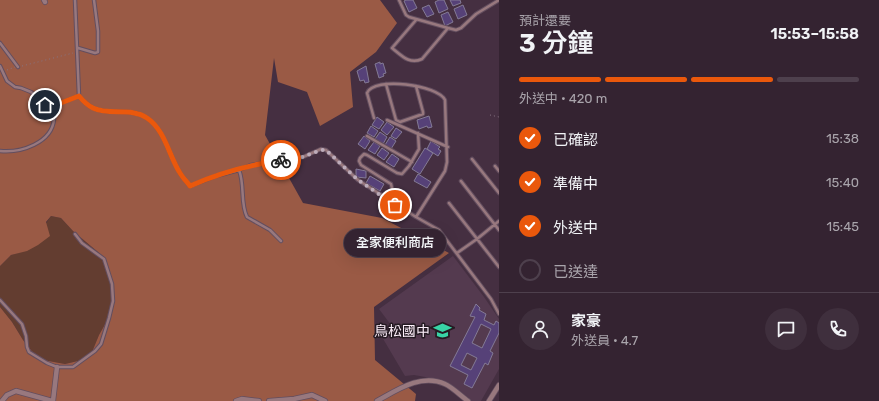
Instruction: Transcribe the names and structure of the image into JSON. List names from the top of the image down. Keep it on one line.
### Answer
{"places":{"other":["全家便利商店"],"school or university":["鳥松國中"]},"page":{"heading":["3 分鐘","預計還要","15:53–15:58"],"panel":["家豪","外送員 · 4.7"],"bar":"外送中 · 420 m","list":[["已確認","15:38"],["準備中","15:40"],["外送中","15:45"],"已送達"],"bubble":"全家便利商店"}}
